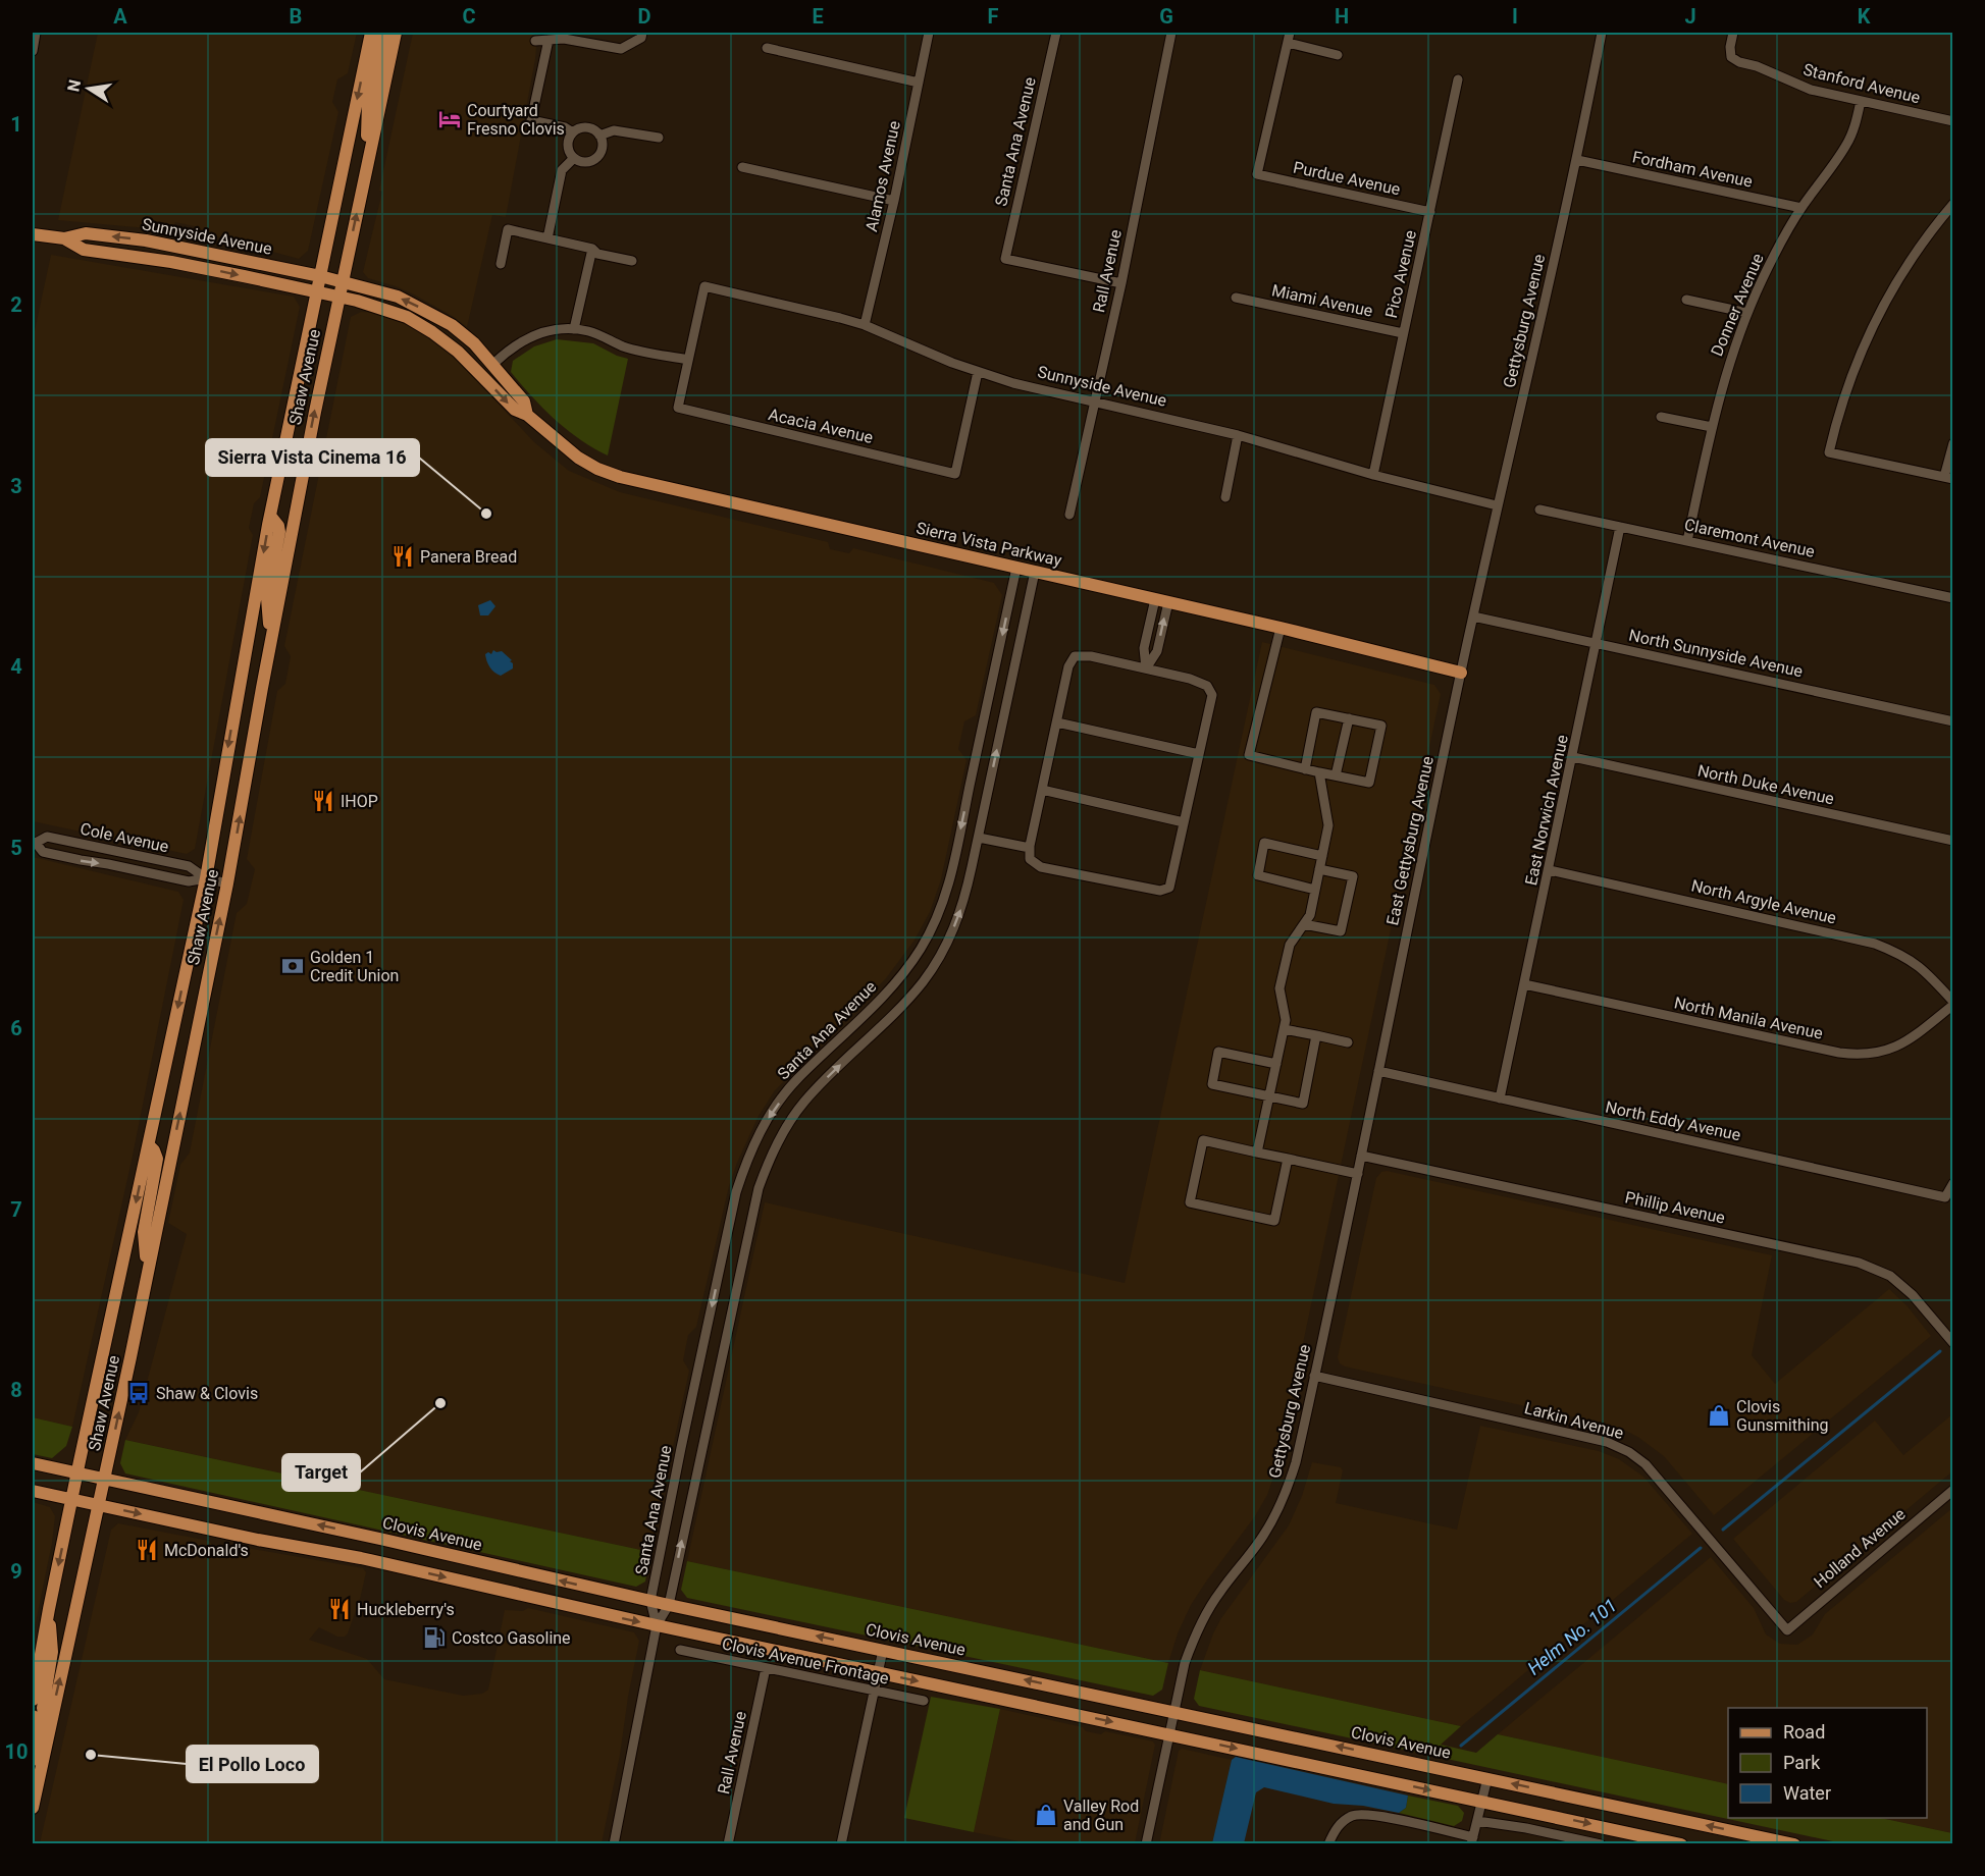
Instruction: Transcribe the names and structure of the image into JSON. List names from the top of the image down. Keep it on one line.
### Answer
{"streets":{"main road":["Sunnyside Avenue","Shaw Avenue","Sierra Vista Parkway","Clovis Avenue"],"street":["Stanford Avenue","Santa Ana Avenue","Fordham Avenue","Alamos Avenue","Purdue Avenue","Rall Avenue","Pico Avenue","Miami Avenue","Donner Avenue","Gettysburg Avenue","Acacia Avenue","Claremont Avenue","North Sunnyside Avenue","North Duke Avenue","East Norwich Avenue","Cole Avenue","East Gettysburg Avenue","North Argyle Avenue","North Manila Avenue","North Eddy Avenue","Phillip Avenue","Larkin Avenue","Holland Avenue","Clovis Avenue Frontage"]},"crossings":[["Stanford Avenue","Donner Avenue"],["Santa Ana Avenue","Rall Avenue"],["Santa Ana Avenue","Sierra Vista Parkway"],["Santa Ana Avenue","Clovis Avenue"],["Fordham Avenue","Donner Avenue"],["Fordham Avenue","Gettysburg Avenue"],["Alamos Avenue","Sunnyside Avenue"],["Purdue Avenue","Pico Avenue"],["Sunnyside Avenue","Rall Avenue"],["Sunnyside Avenue","Pico Avenue"],["Sunnyside Avenue","Gettysburg Avenue"],["Sunnyside Avenue","Shaw Avenue"],["Sunnyside Avenue","Acacia Avenue"],["Sunnyside Avenue","Sierra Vista Parkway"],["Rall Avenue","Clovis Avenue Frontage"],["Pico Avenue","Miami Avenue"],["Donner Avenue","Claremont Avenue"],["Gettysburg Avenue","North Sunnyside Avenue"],["Gettysburg Avenue","East Gettysburg Avenue"],["Gettysburg Avenue","North Eddy Avenue"],["Gettysburg Avenue","Phillip Avenue"],["Gettysburg Avenue","Larkin Avenue"],["Gettysburg Avenue","Clovis Avenue"],["Shaw Avenue","Sierra Vista Parkway"],["Shaw Avenue","Cole Avenue"],["Shaw Avenue","Clovis Avenue"],["Claremont Avenue","East Norwich Avenue"],["Sierra Vista Parkway","East Gettysburg Avenue"],["North Sunnyside Avenue","East Norwich Avenue"],["North Sunnyside Avenue","East Gettysburg Avenue"],["North Duke Avenue","East Norwich Avenue"],["East Norwich Avenue","North Argyle Avenue"],["East Norwich Avenue","North Manila Avenue"],["East Norwich Avenue","North Eddy Avenue"],["East Gettysburg Avenue","North Eddy Avenue"],["North Argyle Avenue","North Manila Avenue"],["Larkin Avenue","Holland Avenue"]],"water":["Helm No. 101"],"places":{"hotel":["Courtyard Fresno Clovis"],"other":["Sierra Vista Cinema 16","Target","El Pollo Loco"],"restaurant":["Panera Bread","IHOP","McDonald's","Huckleberry's"],"bank":["Golden 1 Credit Union"],"bus stop":["Shaw & Clovis"],"shop":["Clovis Gunsmithing","Valley Rod and Gun"],"fuel station":["Costco Gasoline"]},"legend":["Road","Park","Water"],"north":"left","grid":{"columns":["A","B","C","D","E","F","G","H","I","J","K"],"rows":["1","2","3","4","5","6","7","8","9","10"]}}
